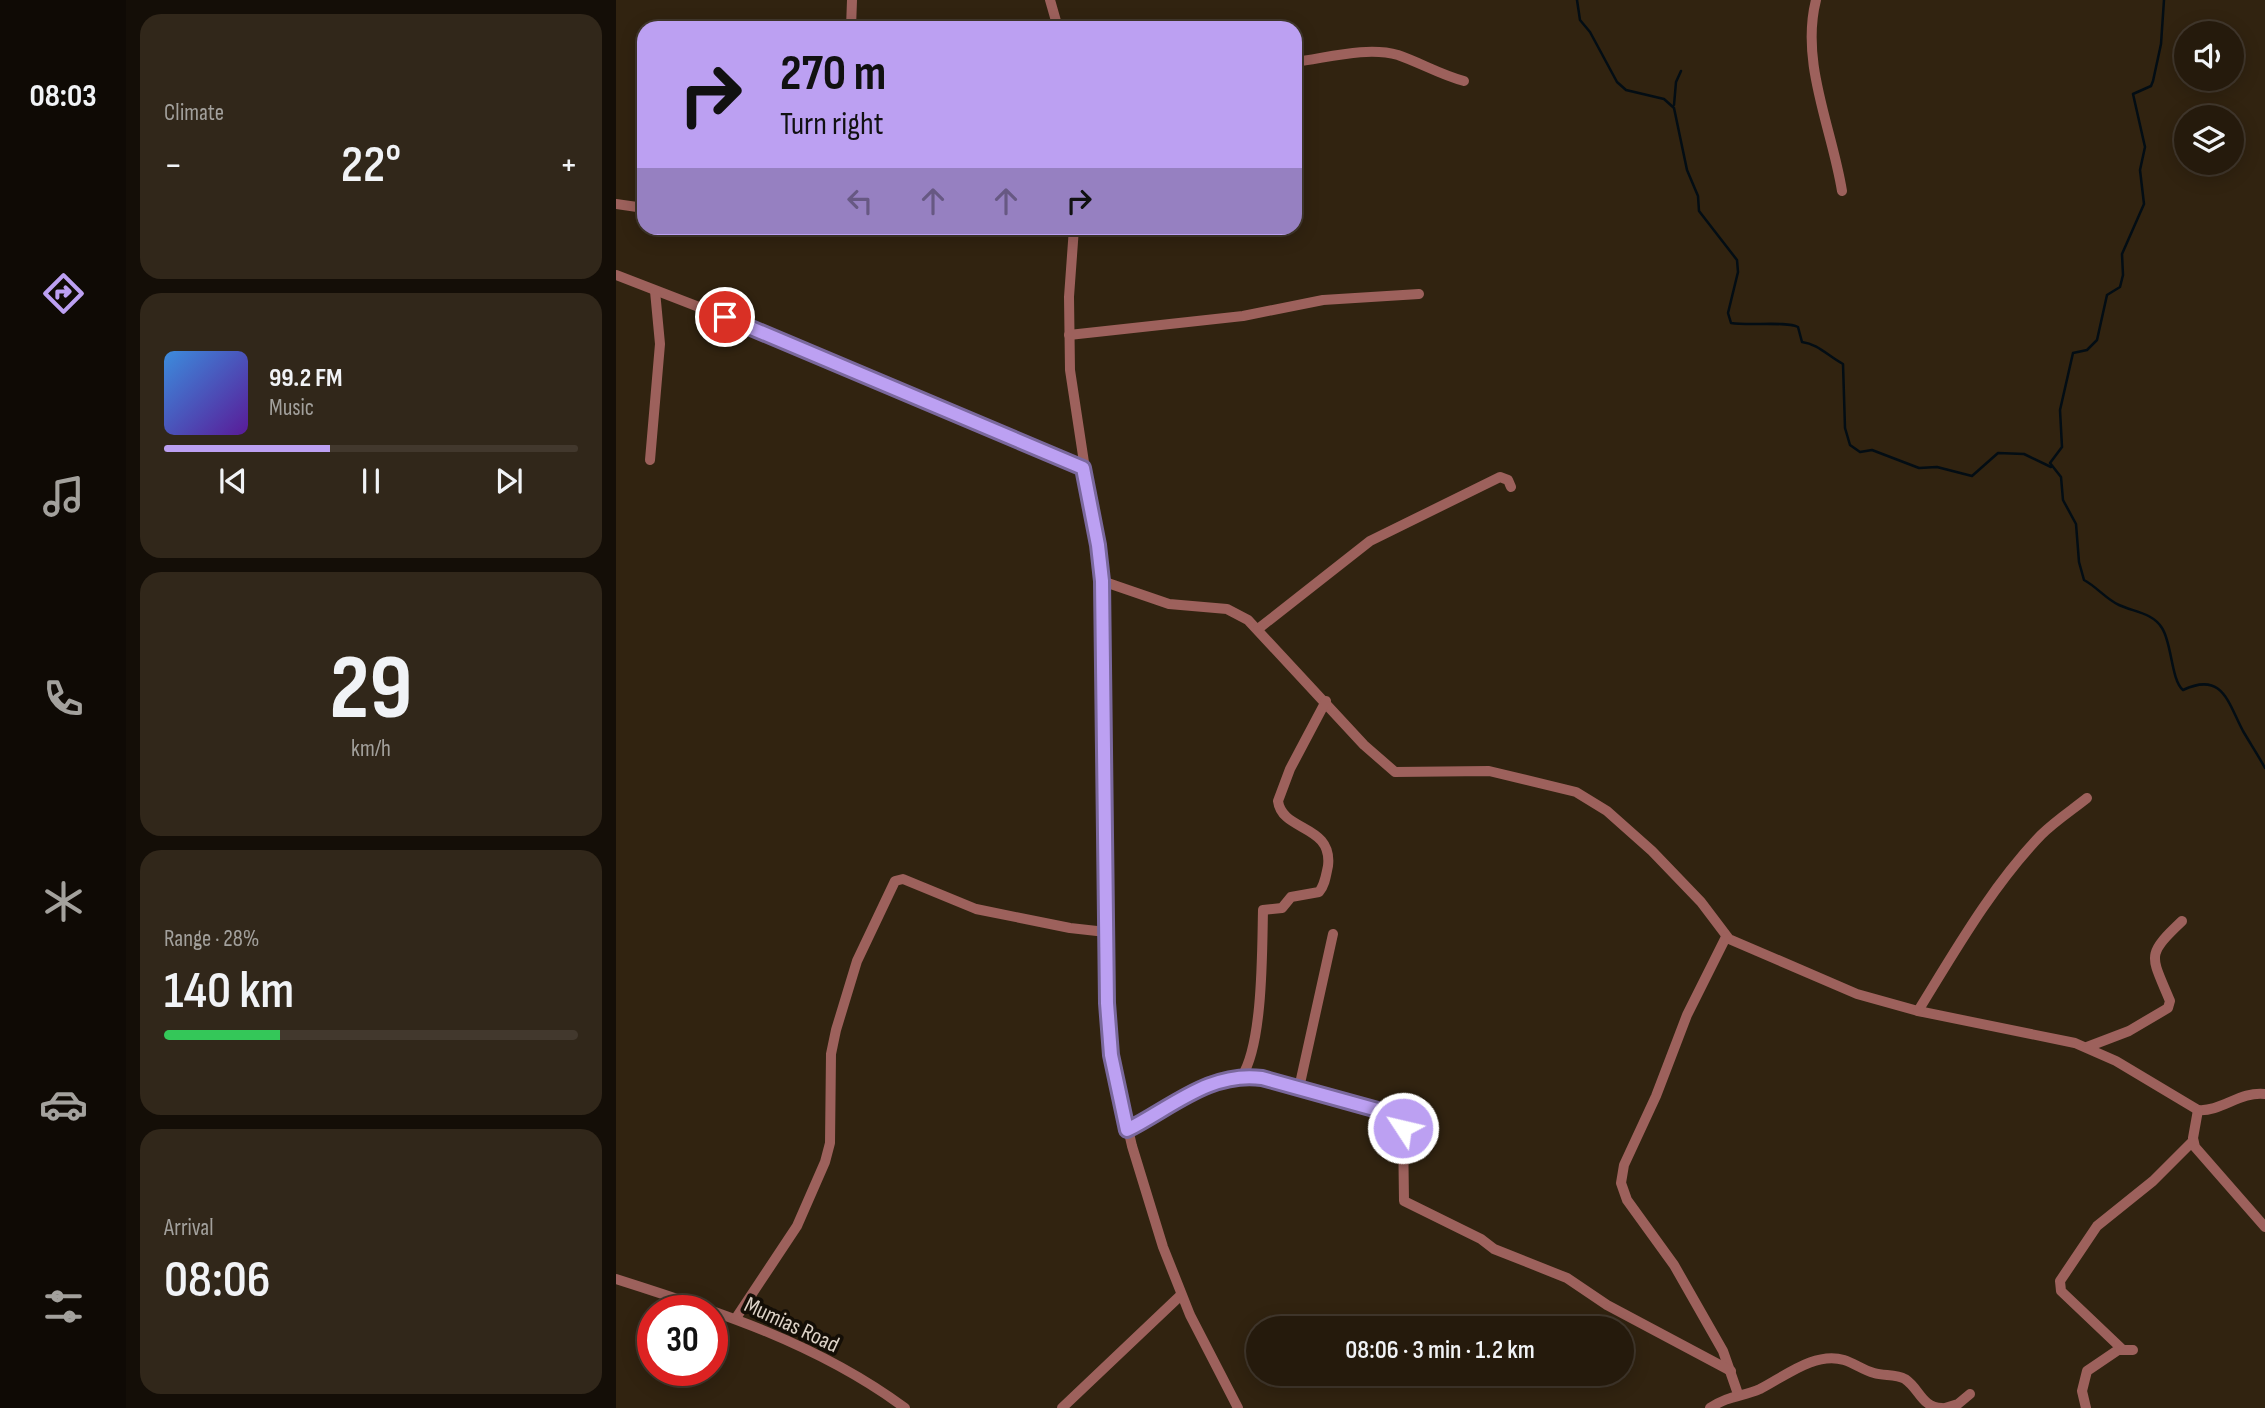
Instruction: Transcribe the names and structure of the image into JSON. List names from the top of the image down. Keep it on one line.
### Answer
{"streets":{"street":["Mumias Road"]},"page":{"tabs":"08:03","tile":["Climate",["29","km/h"],["Range · 28%","140 km"],["Arrival","08:06"]],"turn":["270 m","Turn right"],"heat":["−","22°","+"],"song":["99.2 FM","Music"],"limit":"30","trip":"08:06 · 3 min · 1.2 km"}}
